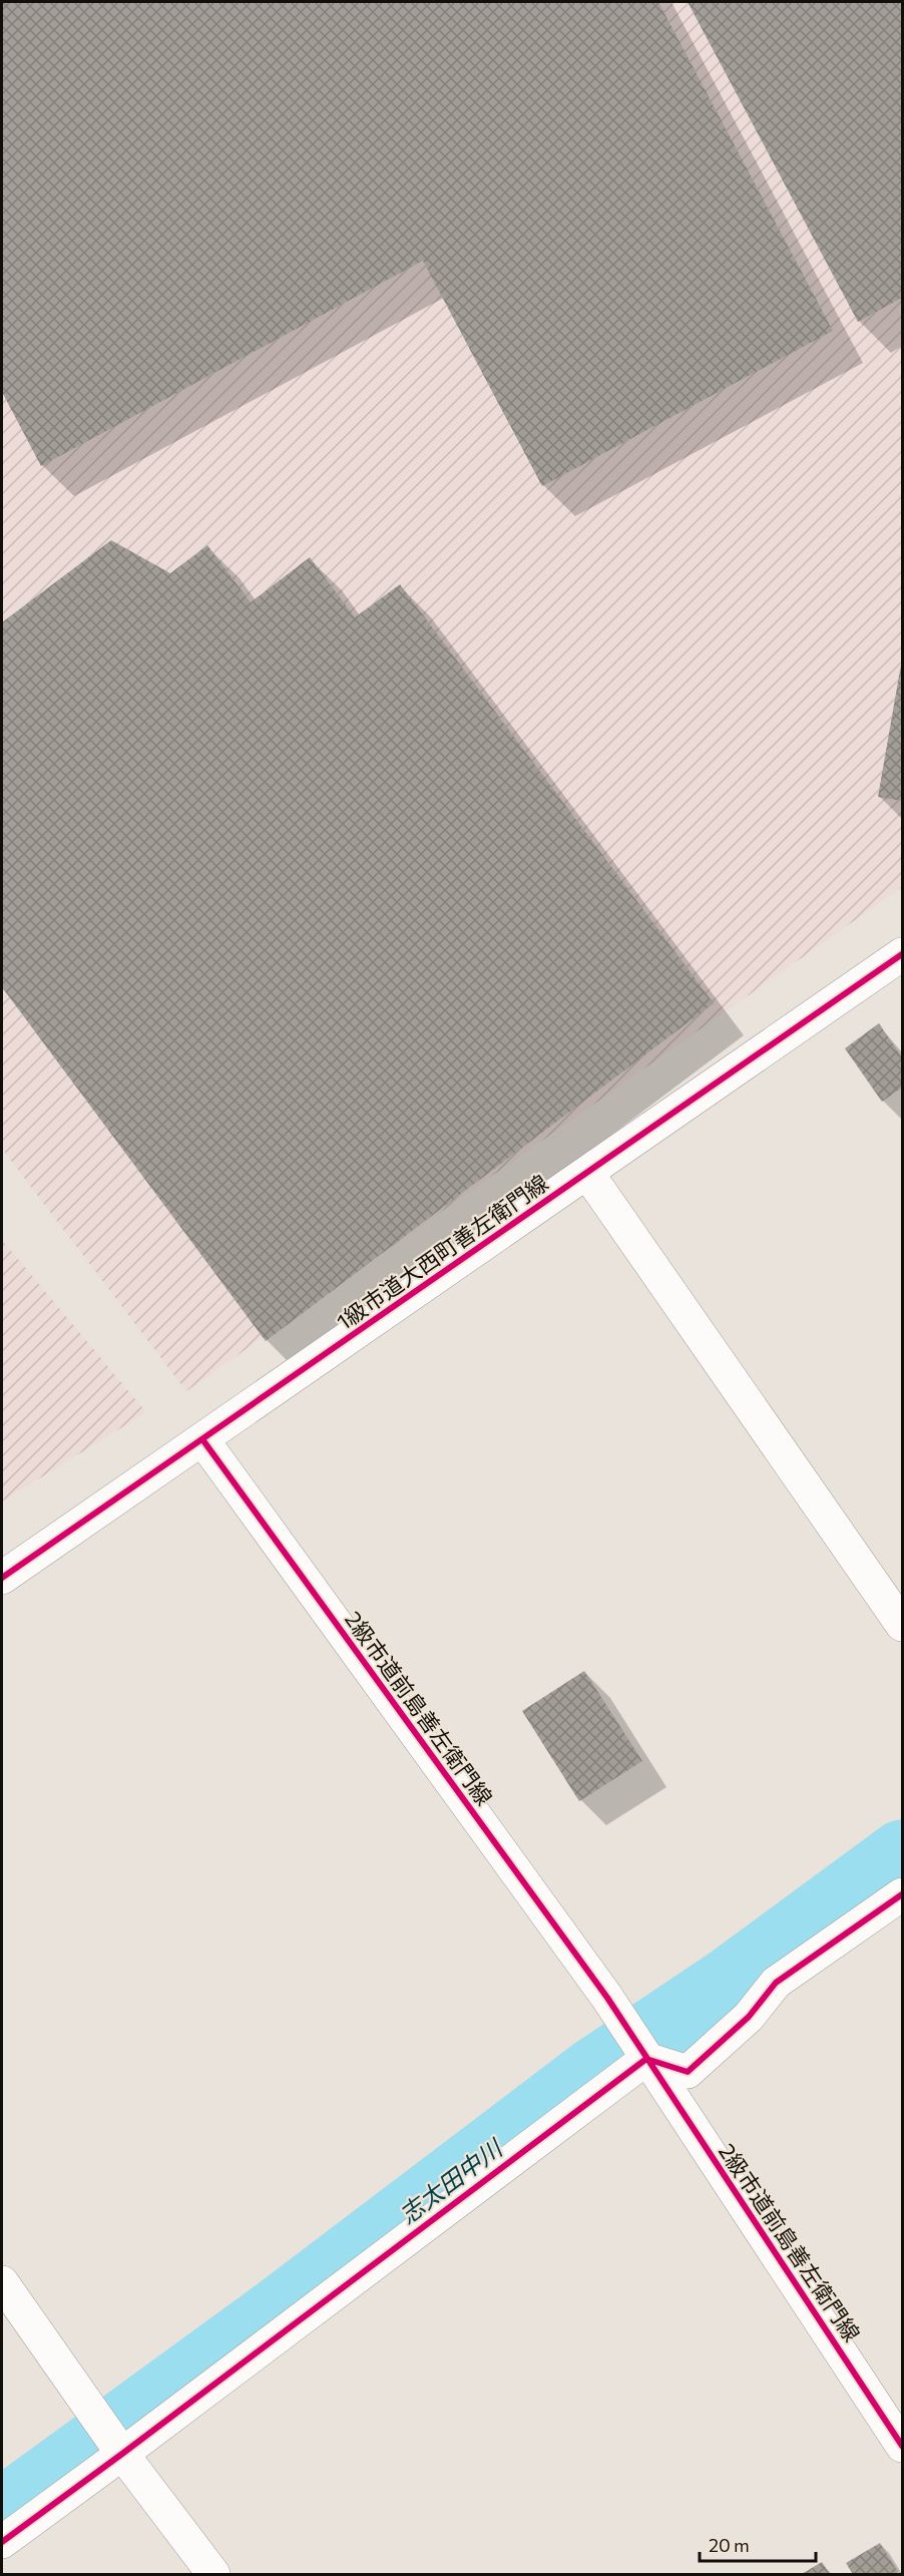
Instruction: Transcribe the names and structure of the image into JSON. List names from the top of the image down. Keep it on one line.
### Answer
{"streets":{"street":["1級市道大西町善左衛門線","2級市道前島善左衛門線"]},"crossings":[["1級市道大西町善左衛門線","2級市道前島善左衛門線"]],"water":["志太田中川"],"scale_bar":"20 m"}
